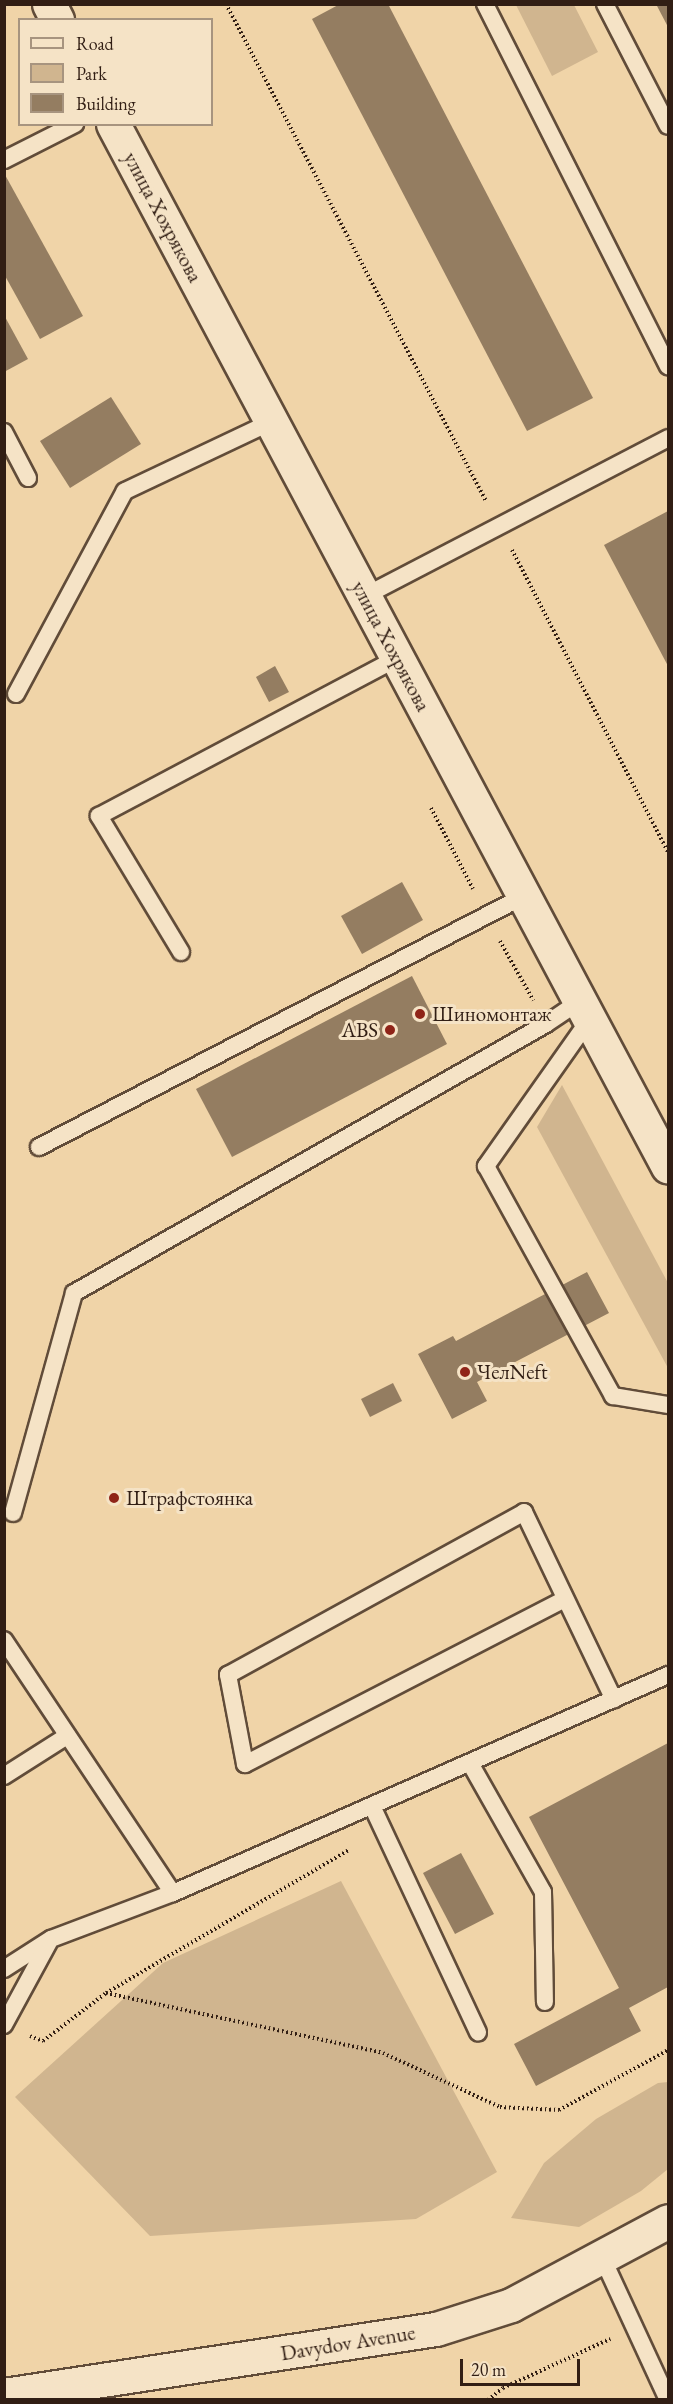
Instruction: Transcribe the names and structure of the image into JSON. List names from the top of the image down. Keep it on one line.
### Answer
{"streets":{"main road":["улица Хохрякова","Davydov Avenue"]},"places":["Шиномонтаж","ABS","ЧелNeft","Штрафстоянка"],"legend":["Road","Park","Building"],"scale_bar":"20 m"}
